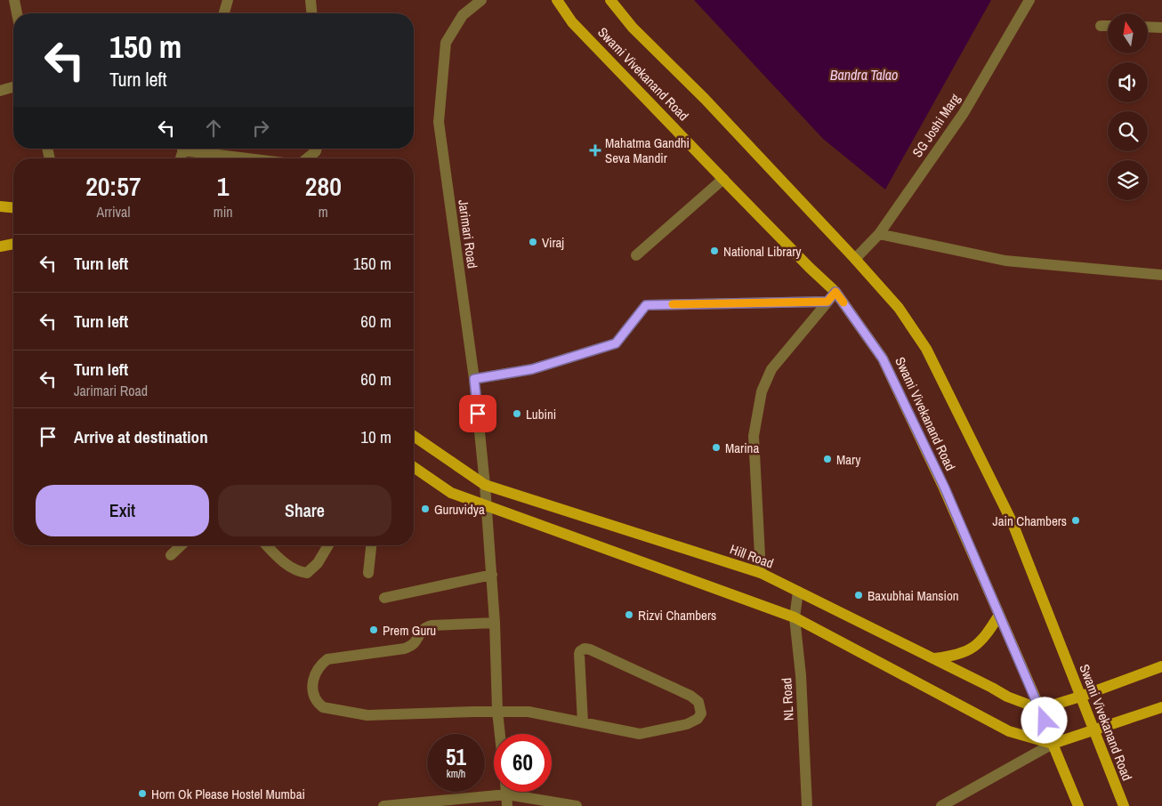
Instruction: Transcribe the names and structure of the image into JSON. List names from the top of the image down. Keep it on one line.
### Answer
{"streets":{"main road":["Swami Vivekanand Road","Hill Road"],"street":["SG Joshi Marg","Jarimari Road","NL Road"]},"crossings":[["Swami Vivekanand Road","SG Joshi Marg"],["Swami Vivekanand Road","Hill Road"],["Jarimari Road","Hill Road"],["Hill Road","NL Road"]],"water":["Bandra Talao"],"places":{"health":["Mahatma Gandhi Seva Mandir"],"other":["Viraj","National Library","Lubini","Marina","Mary","Guruvidya","Jain Chambers","Baxubhai Mansion","Rizvi Chambers","Prem Guru","Horn Ok Please Hostel Mumbai"]},"north":"top","page":{"turn":["150 m","Turn left"],"eta":["20:57","Arrival","1","min","280","m"],"list":[{"name":"Turn left","value":"150 m"},{"name":"Turn left","value":"60 m"},{"name":"Turn left","note":"Jarimari Road","value":"60 m"},{"name":"Arrive at destination","value":"10 m"}],"buttons":["Exit","Share"],"speed":"51 km/h","limit":"60"}}
